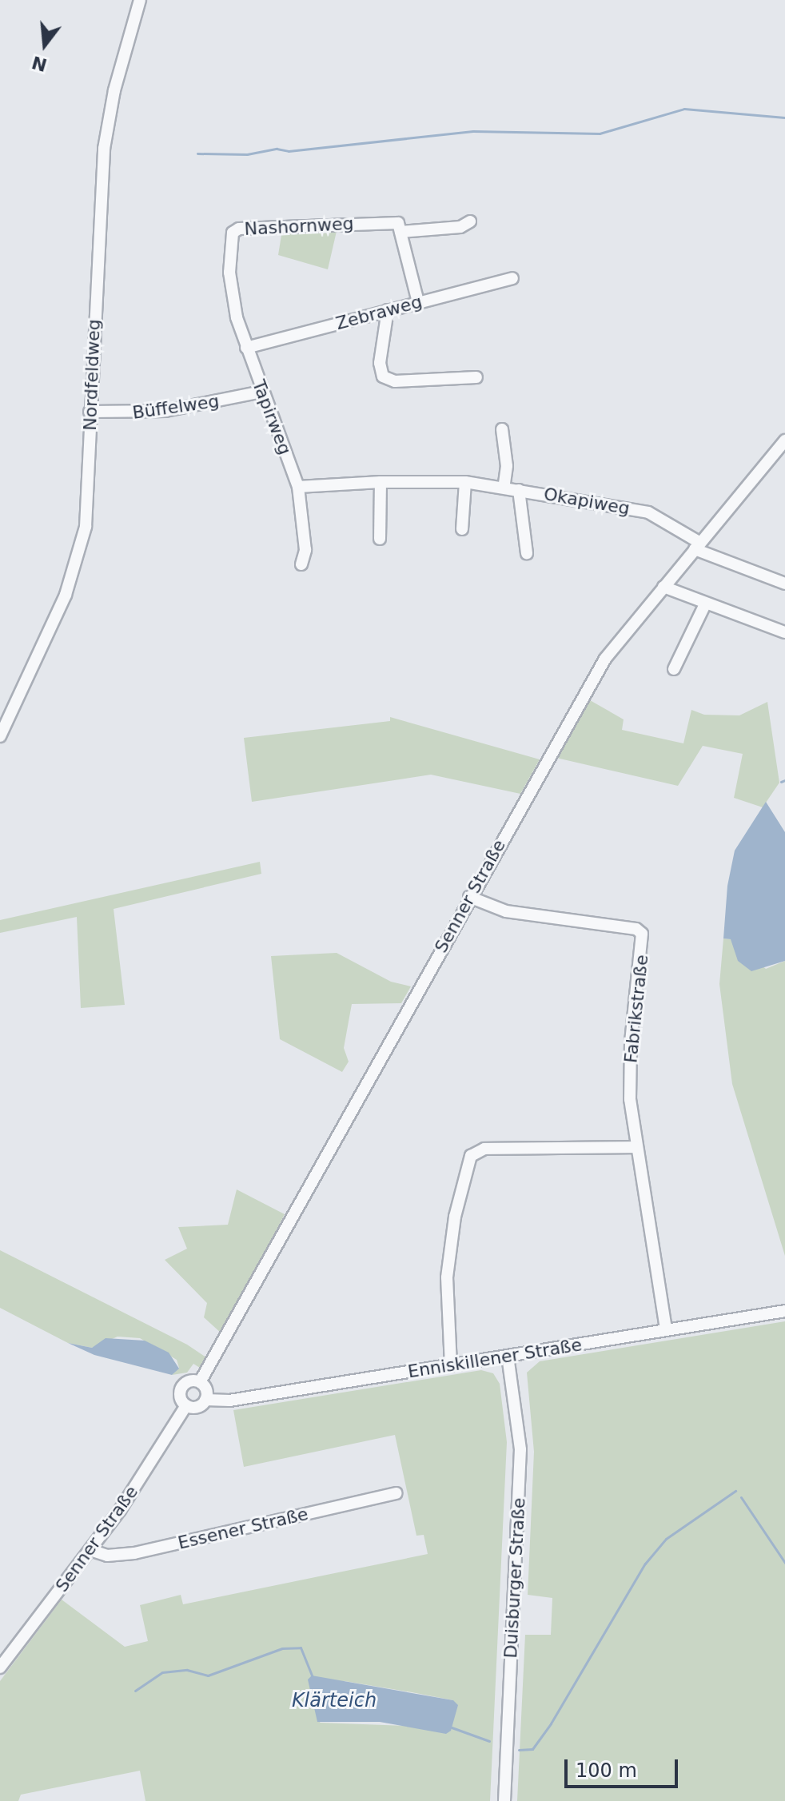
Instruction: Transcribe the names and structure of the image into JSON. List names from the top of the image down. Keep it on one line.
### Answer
{"streets":{"street":["Nashornweg","Zebraweg","Nordfeldweg","Büffelweg","Tapirweg","Okapiweg","Senner Straße","Fabrikstraße","Enniskillener Straße","Essener Straße","Duisburger Straße"]},"crossings":[["Nashornweg","Zebraweg"],["Nashornweg","Tapirweg"],["Zebraweg","Tapirweg"],["Nordfeldweg","Büffelweg"],["Büffelweg","Tapirweg"],["Tapirweg","Okapiweg"],["Okapiweg","Senner Straße"],["Senner Straße","Fabrikstraße"],["Senner Straße","Enniskillener Straße"],["Senner Straße","Essener Straße"],["Fabrikstraße","Enniskillener Straße"],["Enniskillener Straße","Duisburger Straße"]],"water":["Klärteich"],"scale_bar":"100 m","north":"bottom"}
